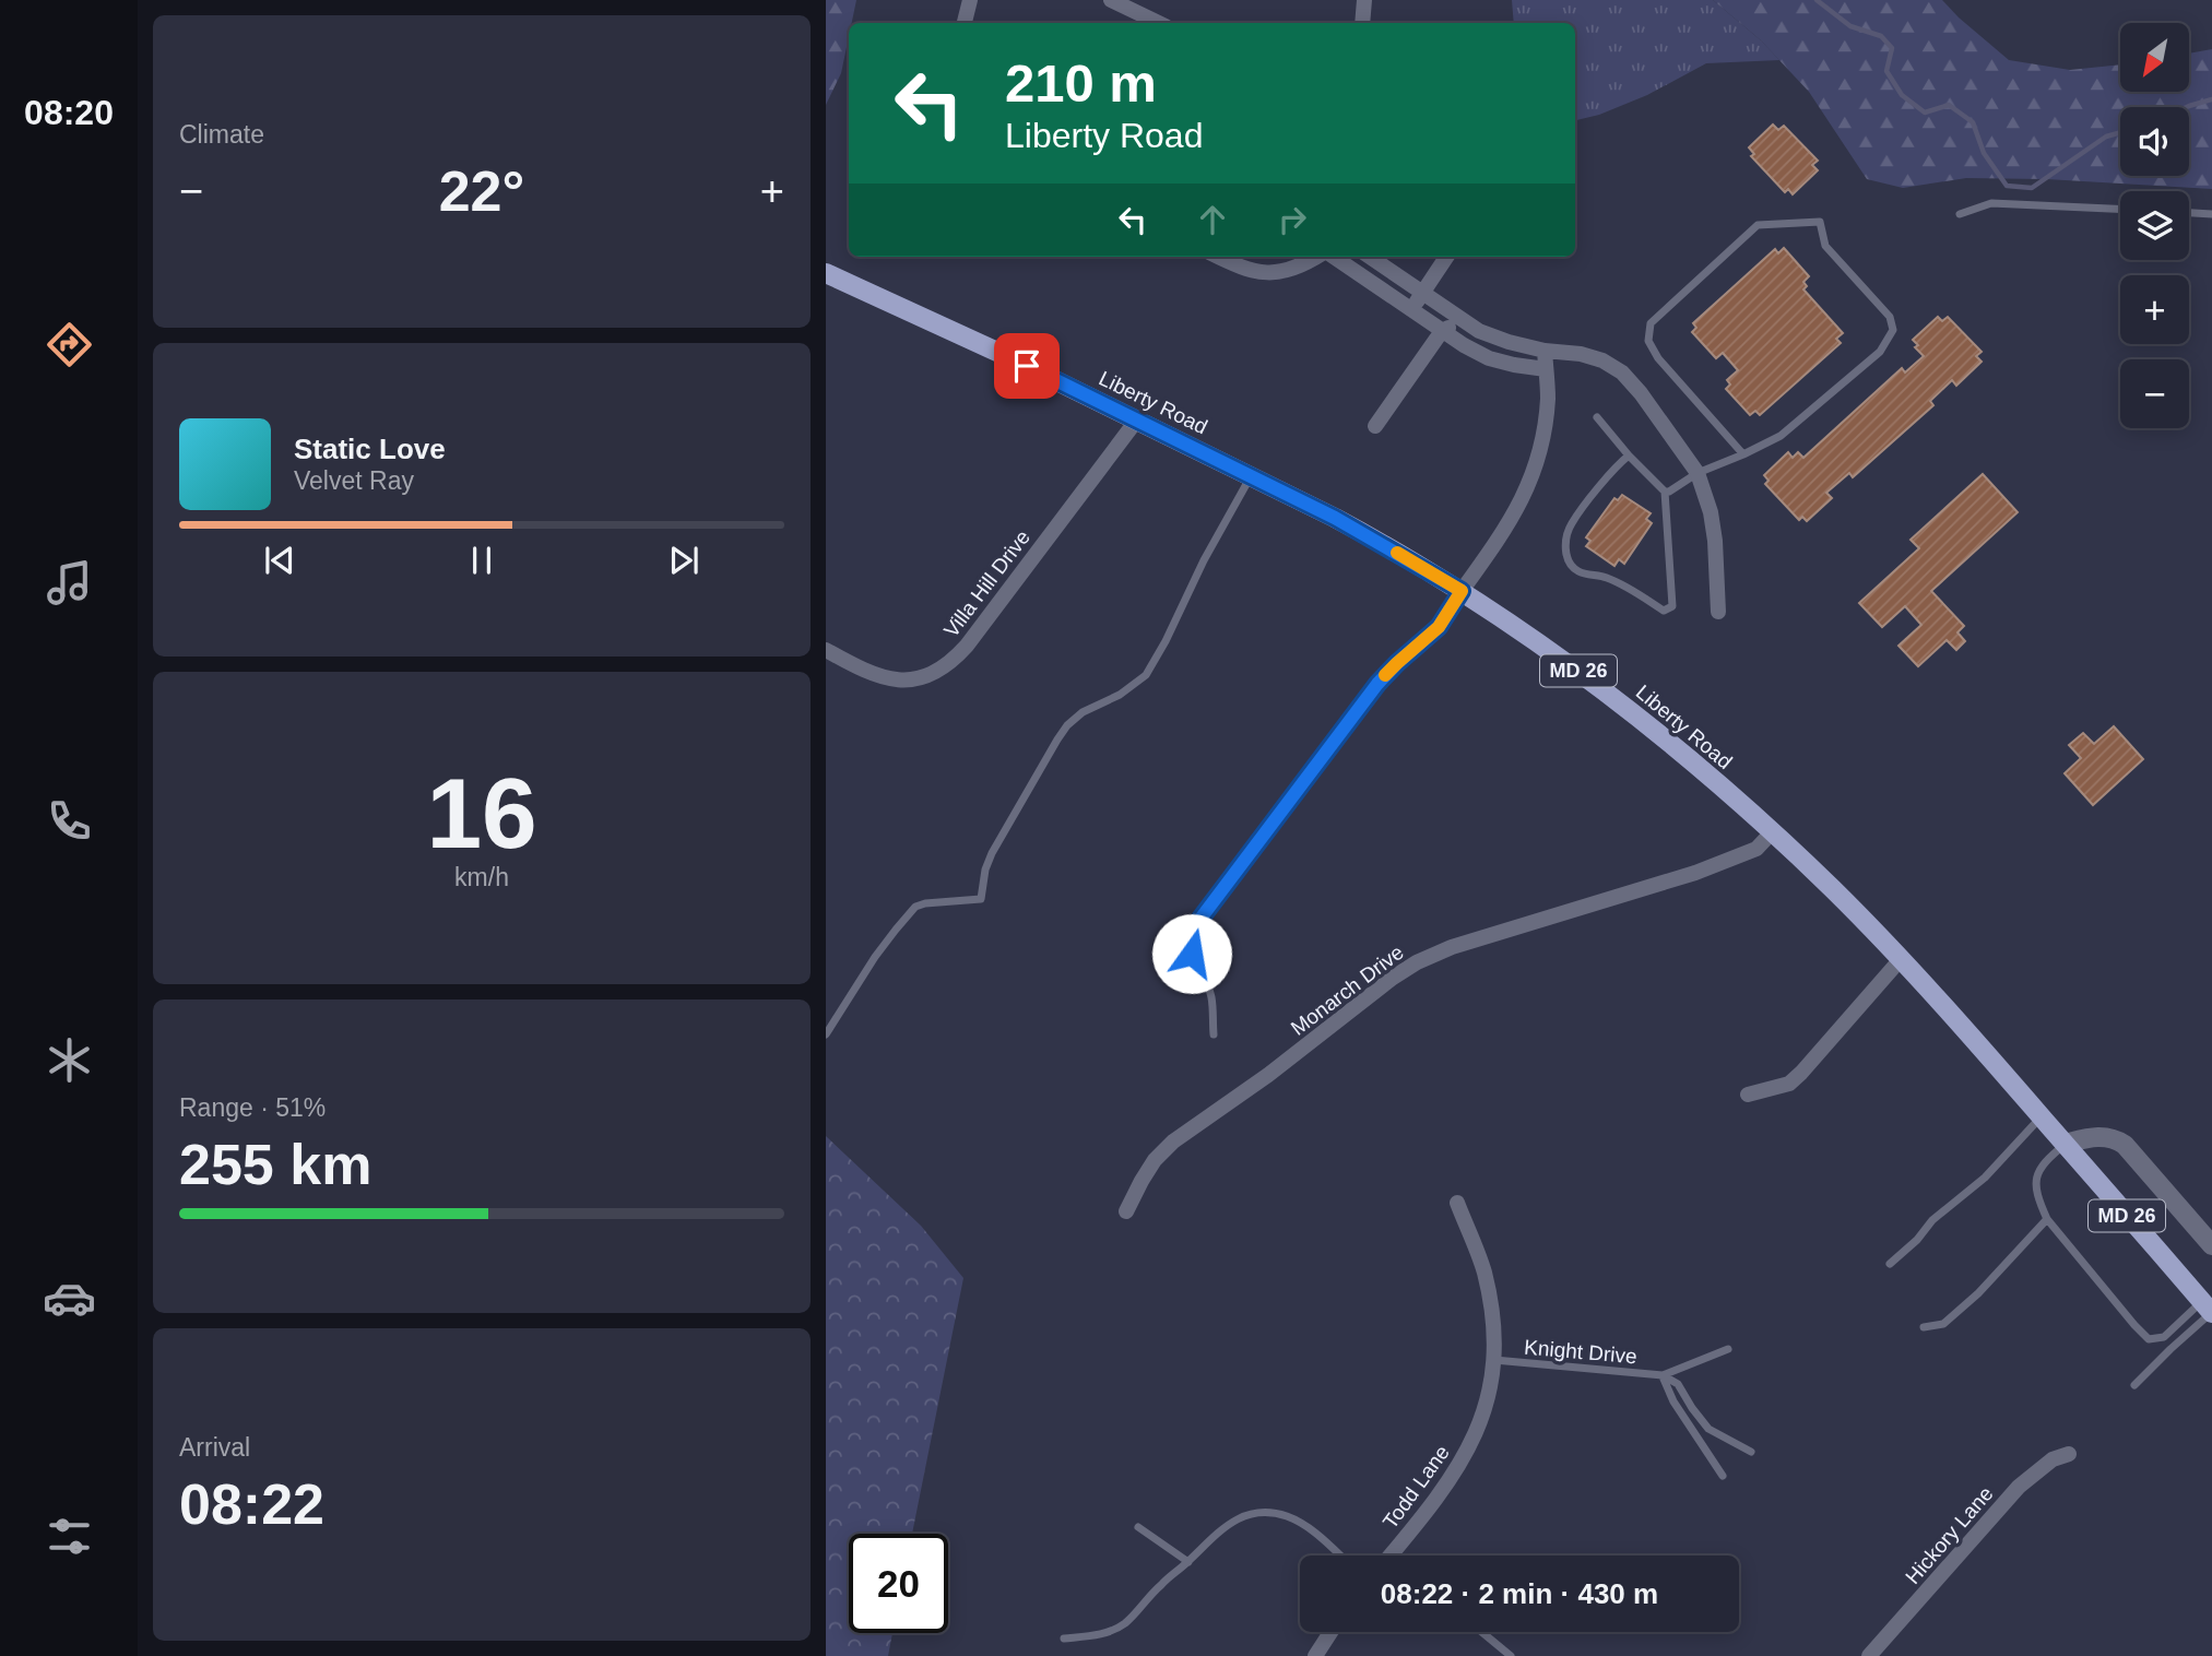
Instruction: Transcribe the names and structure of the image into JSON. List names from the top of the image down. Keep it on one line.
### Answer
{"streets":{"main road":["Liberty Road","MD 26"],"street":["Villa Hill Drive","Monarch Drive","Todd Lane","Hickory Lane"],"lane":["Knight Drive"]},"crossings":[["Liberty Road","Villa Hill Drive"],["Liberty Road","Monarch Drive"],["Knight Drive","Todd Lane"]],"north":"bottom left","page":{"tabs":"08:20","tile":["Climate",["16","km/h"],["Range · 51%","255 km"],["Arrival","08:22"]],"map_buttons":["+","−"],"turn":["210 m","Liberty Road"],"heat":["−","22°","+"],"song":["Static Love","Velvet Ray"],"limit":"20","trip":"08:22 · 2 min · 430 m"}}
